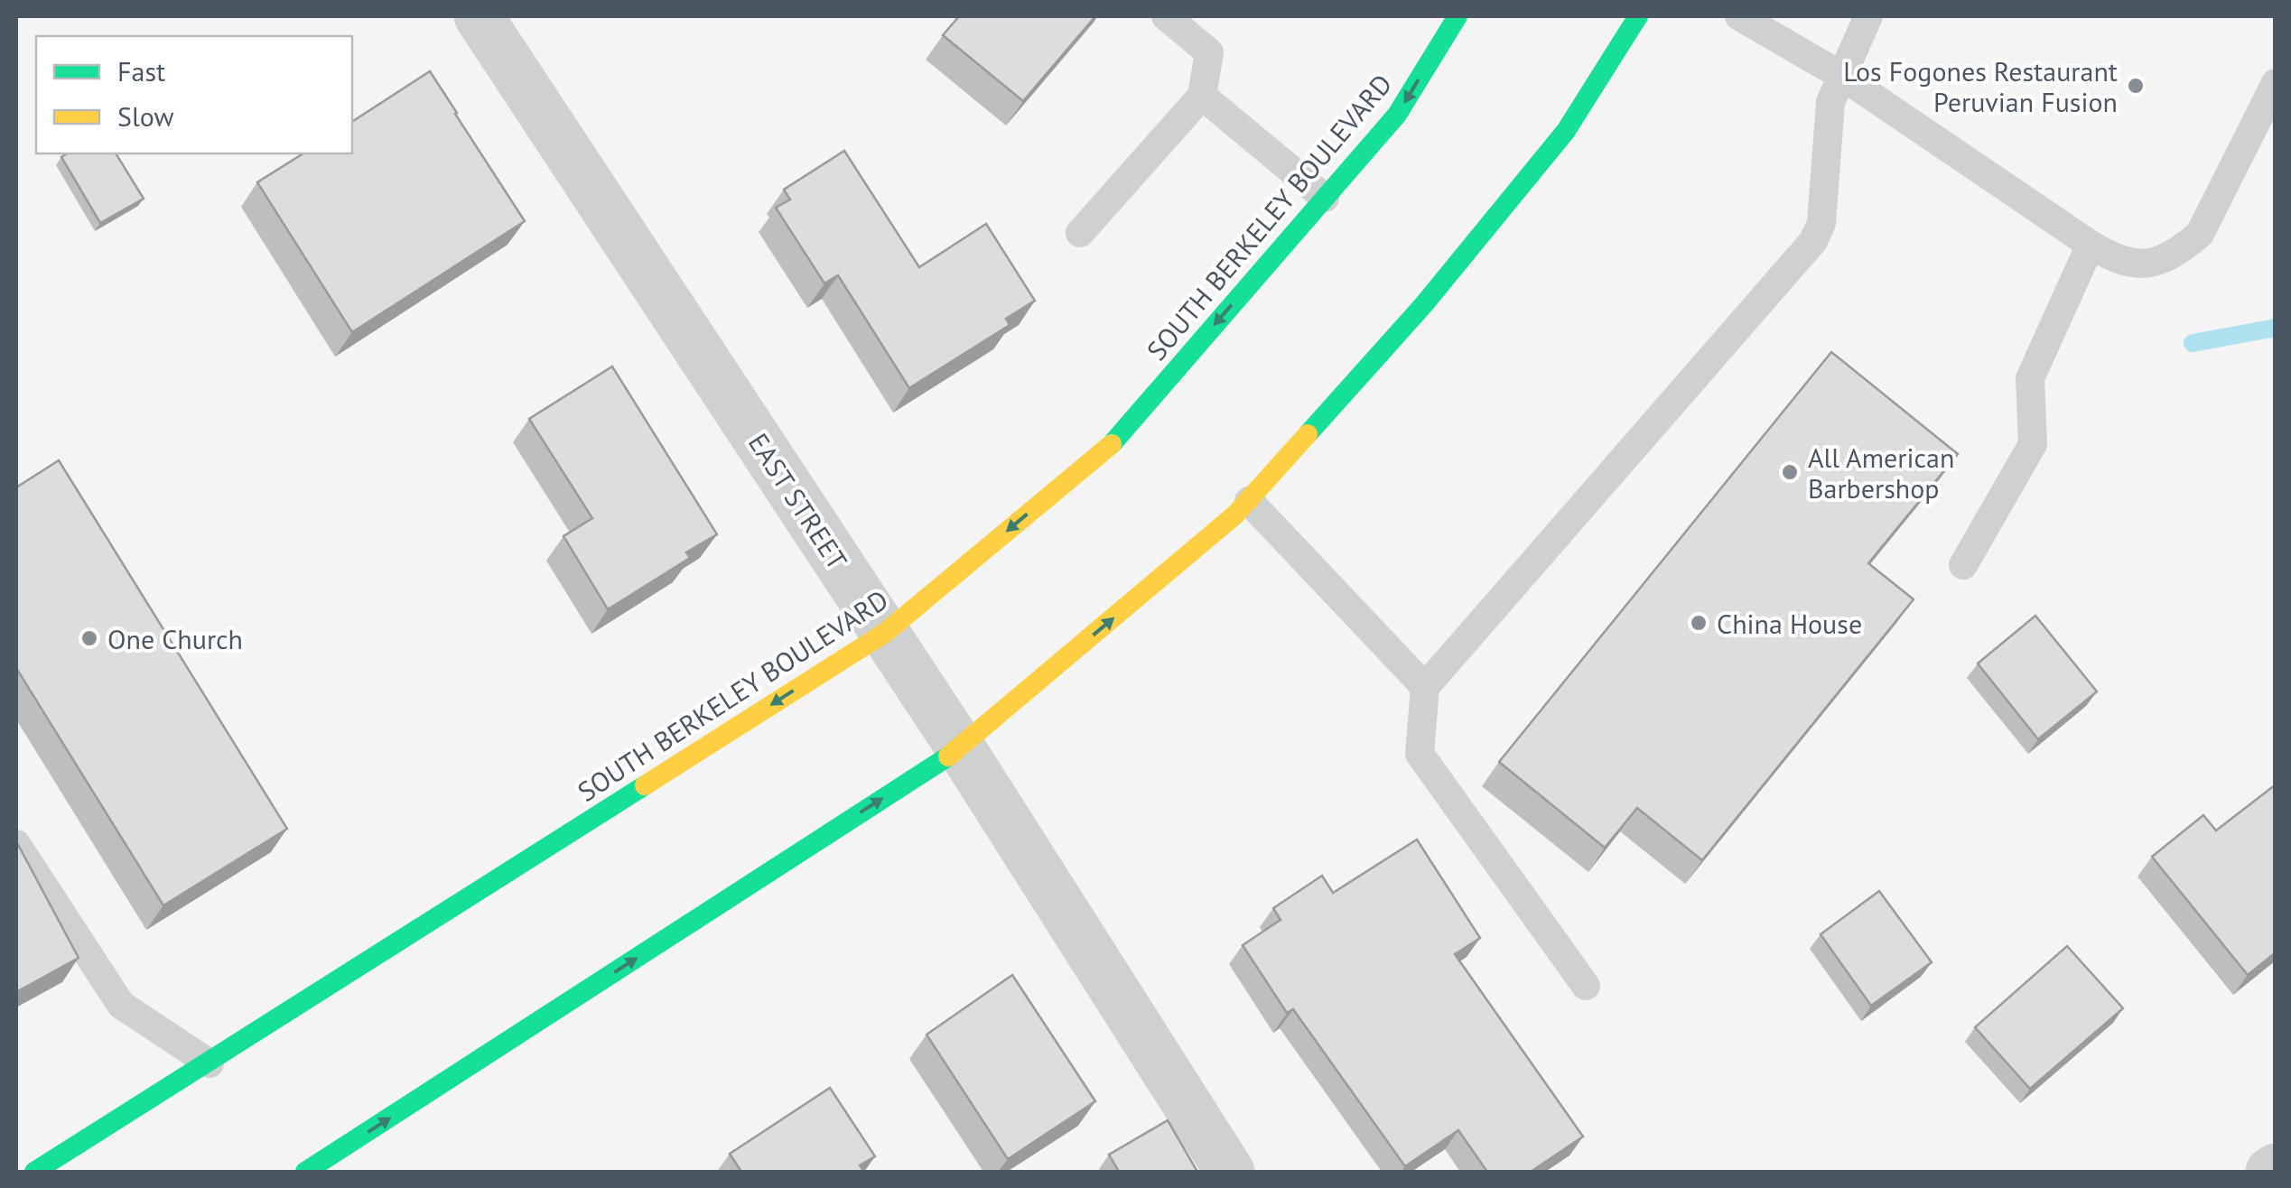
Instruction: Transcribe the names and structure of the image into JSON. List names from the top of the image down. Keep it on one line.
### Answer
{"streets":{"street":["SOUTH BERKELEY BOULEVARD","EAST STREET"]},"crossings":[["SOUTH BERKELEY BOULEVARD","EAST STREET"]],"places":["Los Fogones Restaurant Peruvian Fusion","All American Barbershop","China House","One Church"],"legend":["Fast","Slow"]}
